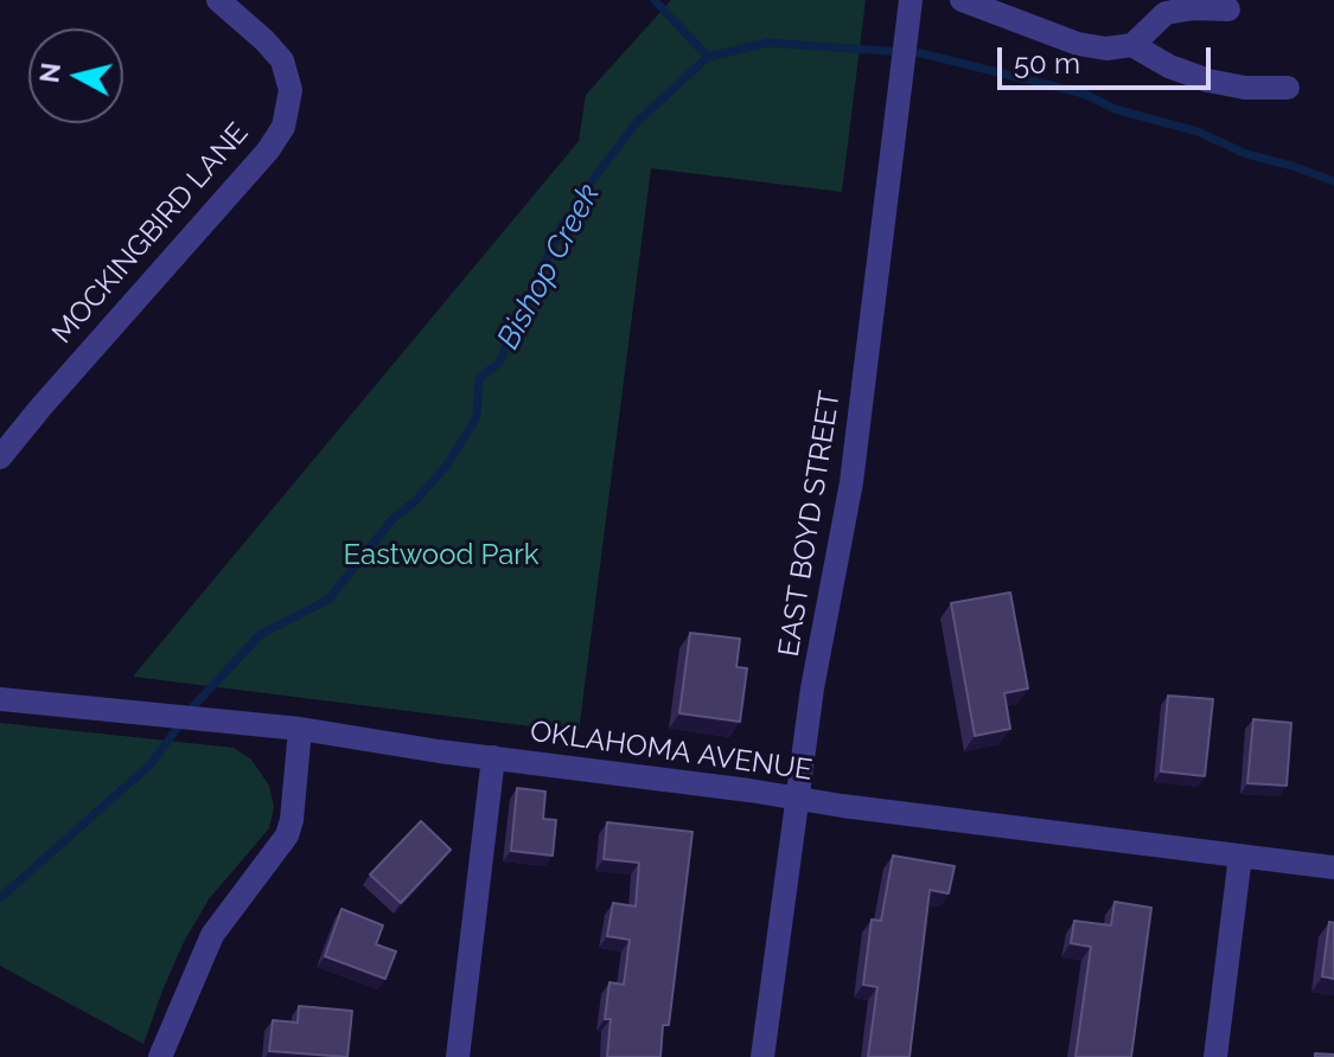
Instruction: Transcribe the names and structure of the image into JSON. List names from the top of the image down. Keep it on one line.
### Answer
{"streets":{"street":["MOCKINGBIRD LANE","EAST BOYD STREET","OKLAHOMA AVENUE"]},"crossings":[["EAST BOYD STREET","OKLAHOMA AVENUE"]],"water":["Bishop Creek"],"parks":["Eastwood Park"],"scale_bar":"50 m","north":"left"}
